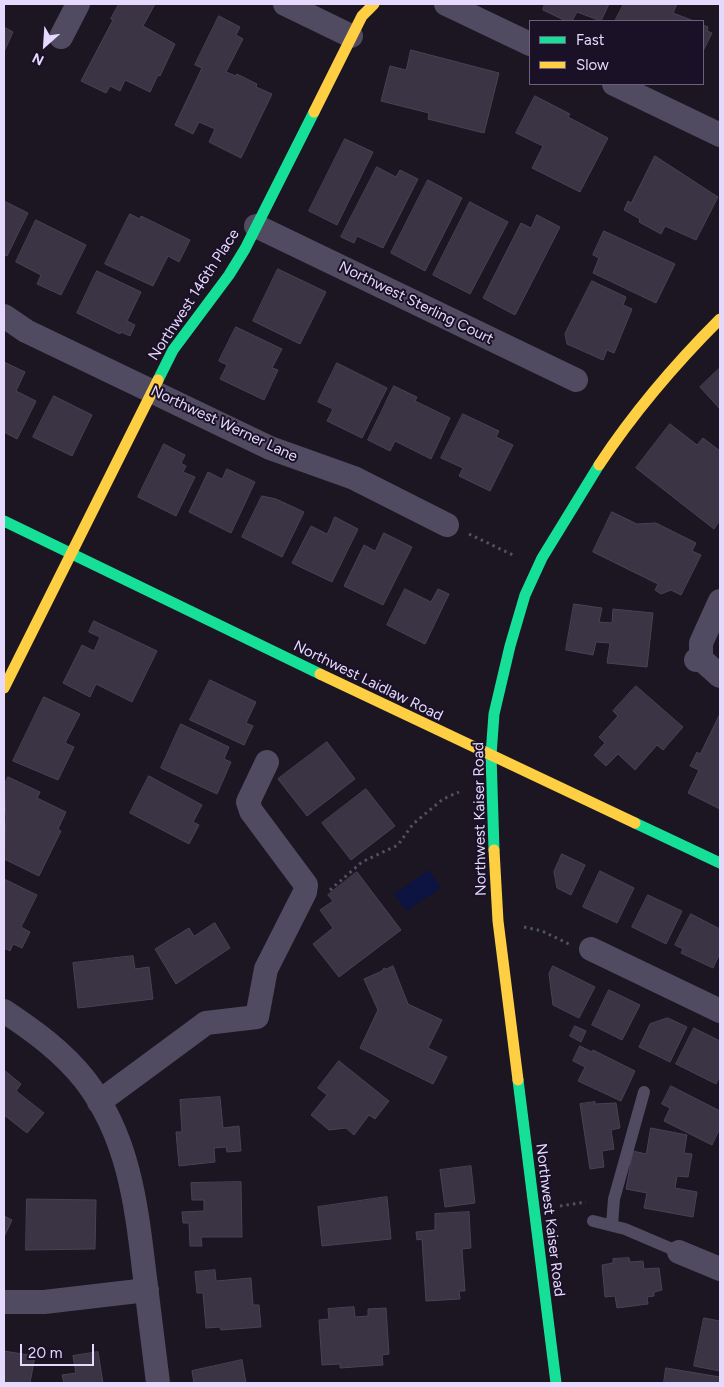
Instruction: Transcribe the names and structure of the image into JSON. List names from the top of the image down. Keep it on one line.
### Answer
{"streets":{"main road":["Northwest 146th Place","Northwest Laidlaw Road","Northwest Kaiser Road"],"street":["Northwest Sterling Court","Northwest Werner Lane"]},"crossings":[["Northwest 146th Place","Northwest Sterling Court"],["Northwest 146th Place","Northwest Werner Lane"],["Northwest 146th Place","Northwest Laidlaw Road"],["Northwest Laidlaw Road","Northwest Kaiser Road"]],"legend":["Fast","Slow"],"scale_bar":"20 m","north":"bottom left"}
